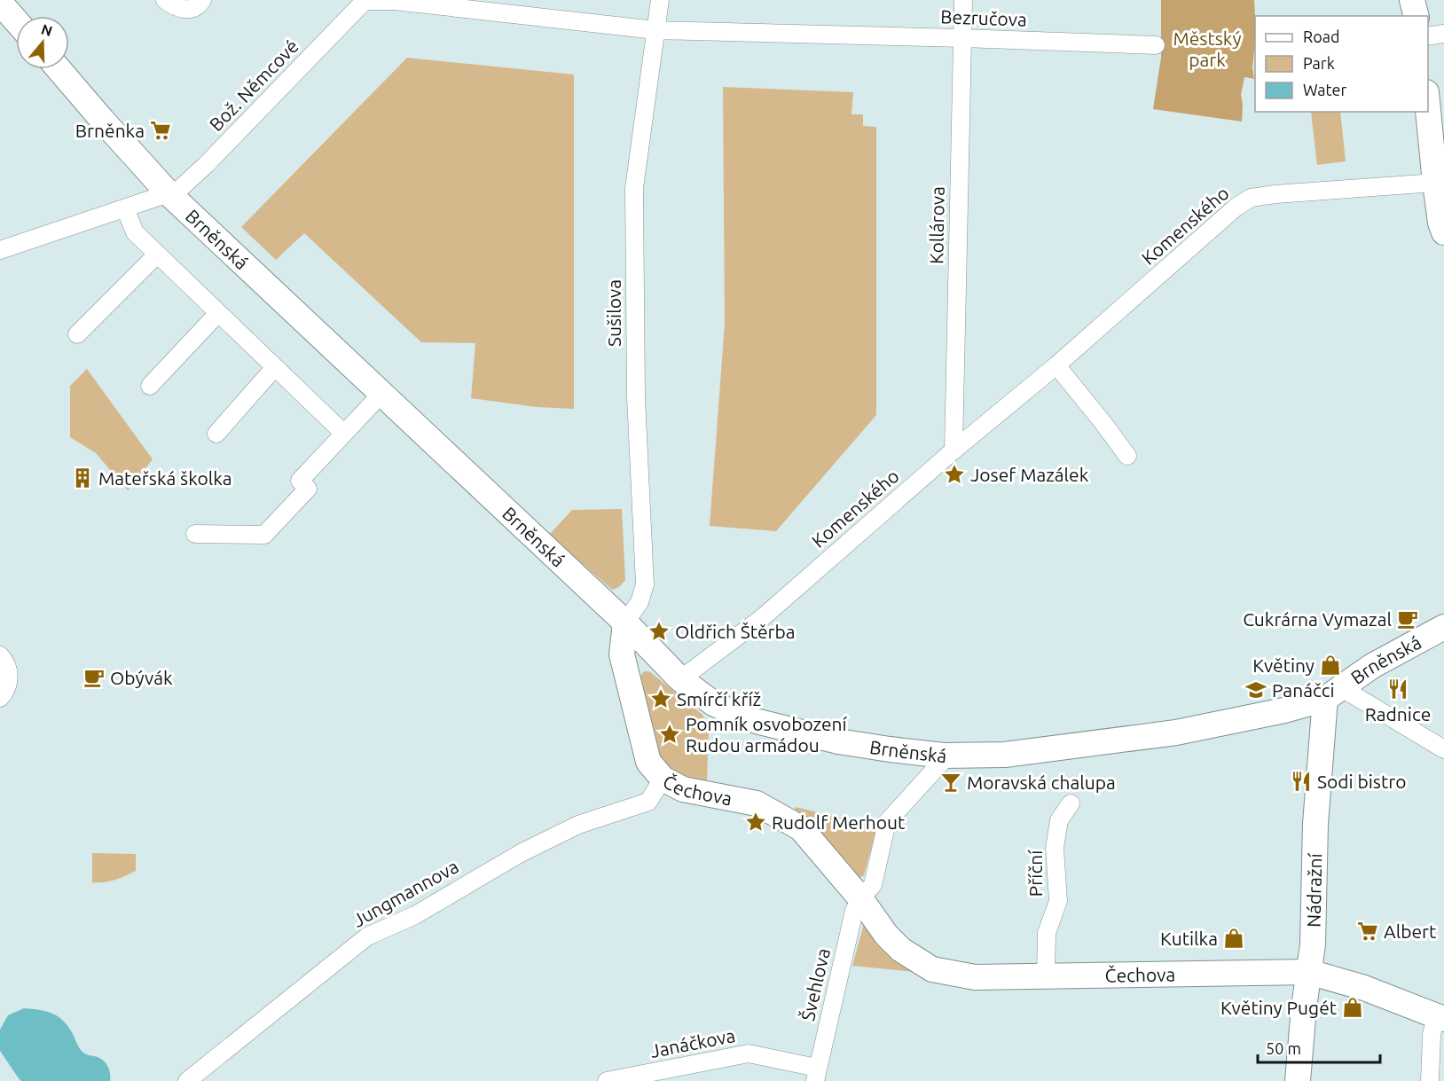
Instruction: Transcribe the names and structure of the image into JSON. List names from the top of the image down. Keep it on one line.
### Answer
{"streets":{"street":["Bezručova","Bož. Němcové","Kollárova","Komenského","Brněnská","Sušilova","Čechova","Příční","Nádražní","Jungmannova","Švehlova","Janáčkova"]},"crossings":[["Bezručova","Bož. Němcové"],["Bezručova","Kollárova"],["Bezručova","Sušilova"],["Bož. Němcové","Brněnská"],["Kollárova","Komenského"],["Komenského","Brněnská"],["Brněnská","Sušilova"],["Brněnská","Čechova"],["Brněnská","Nádražní"],["Sušilova","Čechova"],["Čechova","Příční"],["Čechova","Nádražní"],["Čechova","Jungmannova"],["Čechova","Švehlova"],["Švehlova","Janáčkova"]],"parks":["Městský park"],"places":{"supermarket":["Brněnka","Albert"],"place":["Josef Mazálek","Oldřich Štěrba","Smírčí kříž","Pomník osvobození Rudou armádou","Rudolf Merhout"],"building":["Mateřská školka"],"cafe":["Cukrárna Vymazal","Obývák"],"shop":["Květiny","Kutilka","Květiny Pugét"],"restaurant":["Radnice","Sodi bistro"],"school or university":["Panáčci"],"bar":["Moravská chalupa"]},"legend":["Road","Park","Water"],"scale_bar":"50 m","north":"top"}
